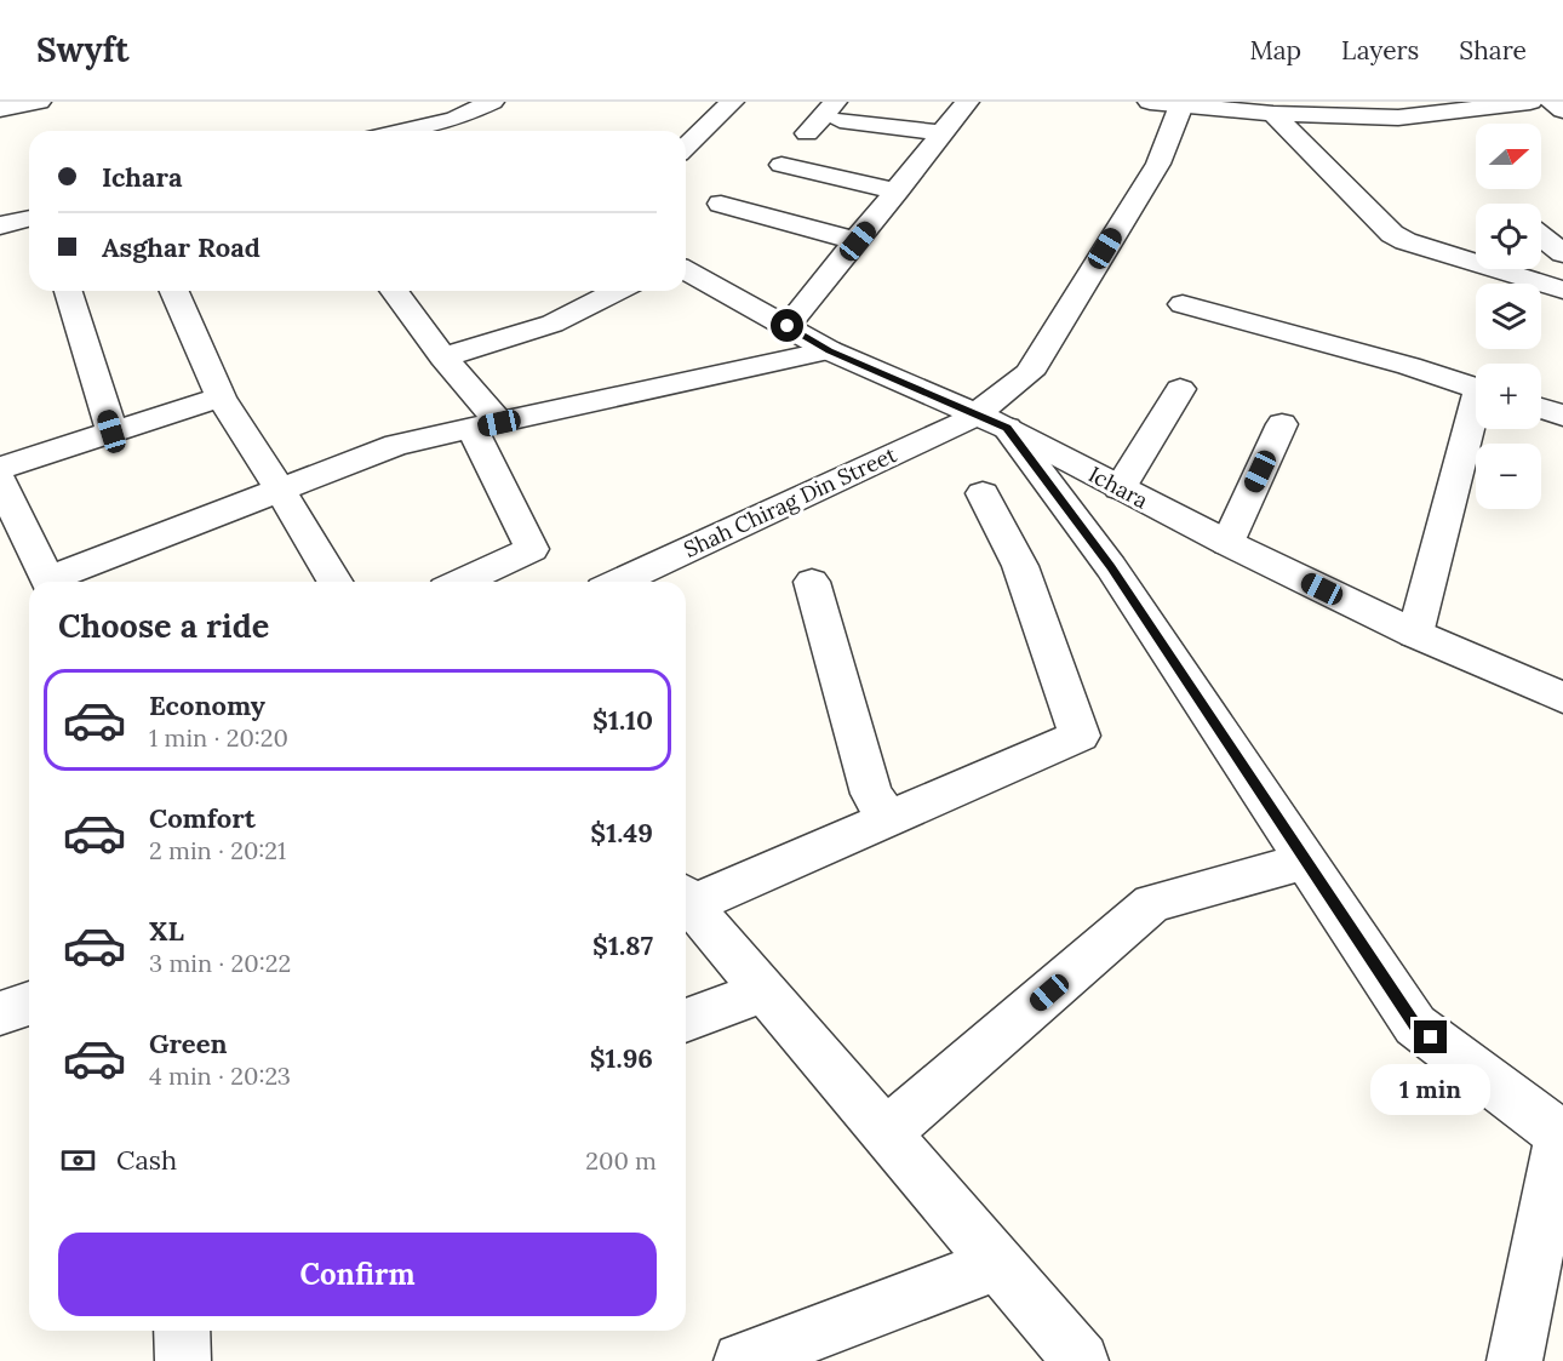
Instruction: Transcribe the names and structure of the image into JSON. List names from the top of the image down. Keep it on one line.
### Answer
{"streets":{"street":["Ichara","Shah Chirag Din Street"]},"crossings":[["Ichara","Shah Chirag Din Street"]],"north":"right","page":{"header":"Swyft","nav":["Map","Layers","Share"],"map_buttons":["+","−"],"banner":["Ichara","Asghar Road"],"heading":"Choose a ride","list":[{"name":"Economy","note":"1 min · 20:20","value":"$1.10"},{"name":"Comfort","note":"2 min · 20:21","value":"$1.49"},{"name":"XL","note":"3 min · 20:22","value":"$1.87"},{"name":"Green","note":"4 min · 20:23","value":"$1.96"}],"bubble":"1 min","pay":["Cash","200 m"],"buttons":"Confirm"}}
